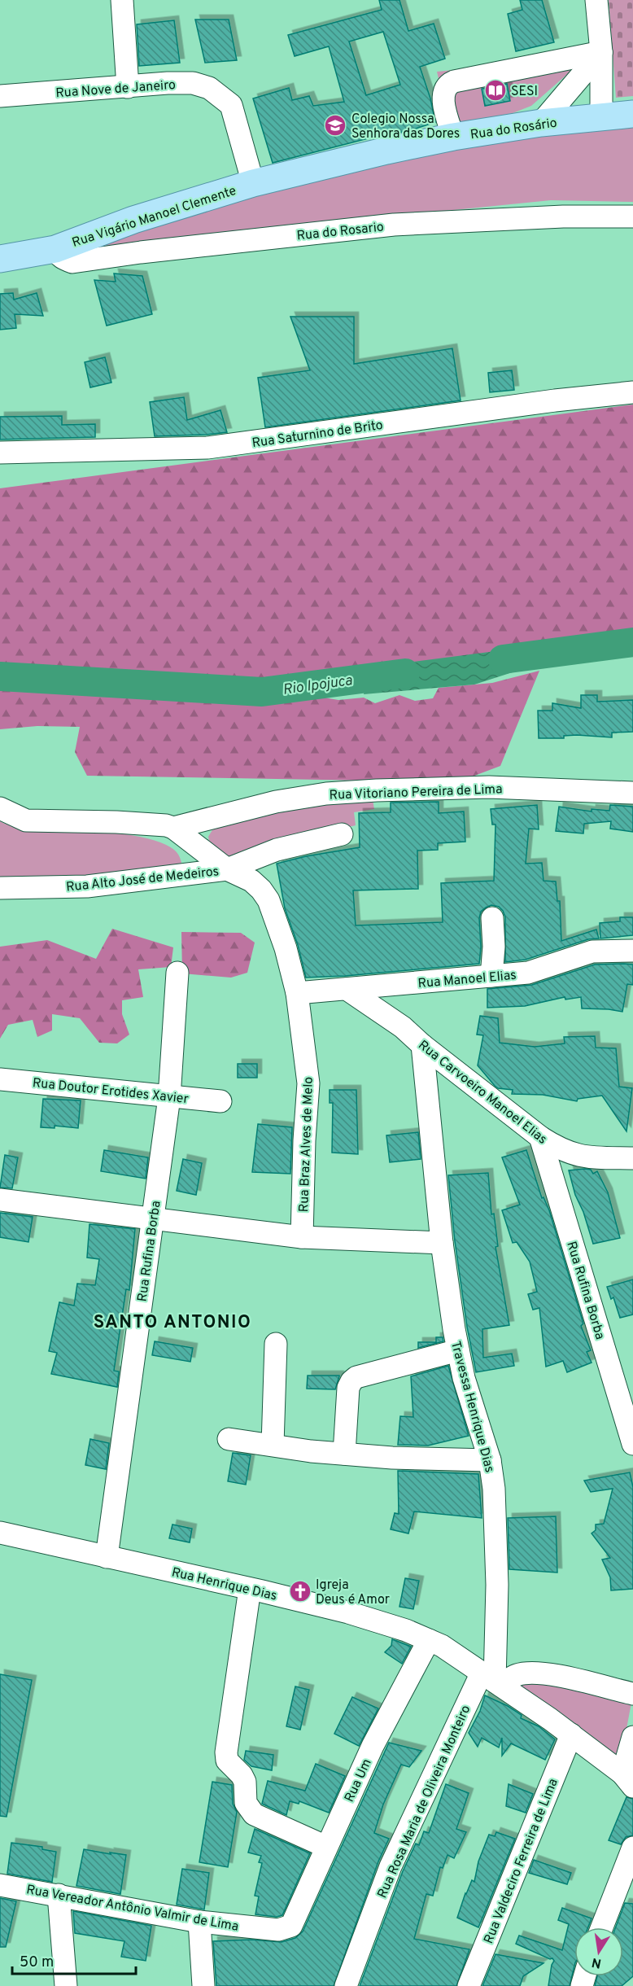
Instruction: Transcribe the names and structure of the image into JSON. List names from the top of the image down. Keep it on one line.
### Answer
{"streets":{"main road":["Rua do Rosário","Rua Vigário Manoel Clemente"],"street":["Rua Nove de Janeiro","Rua do Rosario","Rua Saturnino de Brito","Rua Vitoriano Pereira de Lima","Rua Alto José de Medeiros","Rua Manoel Elias","Rua Doutor Erotides Xavier","Rua Carvoeiro Manoel Elias","Rua Braz Alves de Melo","Rua Rufina Borba","Travessa Henrique Dias","Rua Henrique Dias","Rua Um","Rua Rosa Maria de Oliveira Monteiro","Rua Valdeciro Ferreira de Lima","Rua Vereador Antônio Valmir de Lima"]},"crossings":[["Rua Nove de Janeiro","Rua do Rosário"],["Rua Nove de Janeiro","Rua Vigário Manoel Clemente"],["Rua do Rosário","Rua Vigário Manoel Clemente"],["Rua Vigário Manoel Clemente","Rua do Rosario"],["Rua Vitoriano Pereira de Lima","Rua Braz Alves de Melo"],["Rua Alto José de Medeiros","Rua Braz Alves de Melo"],["Rua Manoel Elias","Rua Carvoeiro Manoel Elias"],["Rua Manoel Elias","Rua Braz Alves de Melo"],["Rua Doutor Erotides Xavier","Rua Rufina Borba"],["Rua Carvoeiro Manoel Elias","Rua Rufina Borba"],["Rua Carvoeiro Manoel Elias","Travessa Henrique Dias"],["Rua Rufina Borba","Rua Henrique Dias"],["Travessa Henrique Dias","Rua Henrique Dias"],["Travessa Henrique Dias","Rua Rosa Maria de Oliveira Monteiro"],["Rua Henrique Dias","Rua Um"],["Rua Henrique Dias","Rua Rosa Maria de Oliveira Monteiro"],["Rua Henrique Dias","Rua Valdeciro Ferreira de Lima"],["Rua Um","Rua Vereador Antônio Valmir de Lima"]],"districts":["SANTO ANTONIO"],"water":["Rio Ipojuca"],"places":{"library":["SESI"],"school or university":["Colegio Nossa Senhora das Dores"],"church":["Igreja Deus é Amor"]},"scale_bar":"50 m","north":"bottom"}
